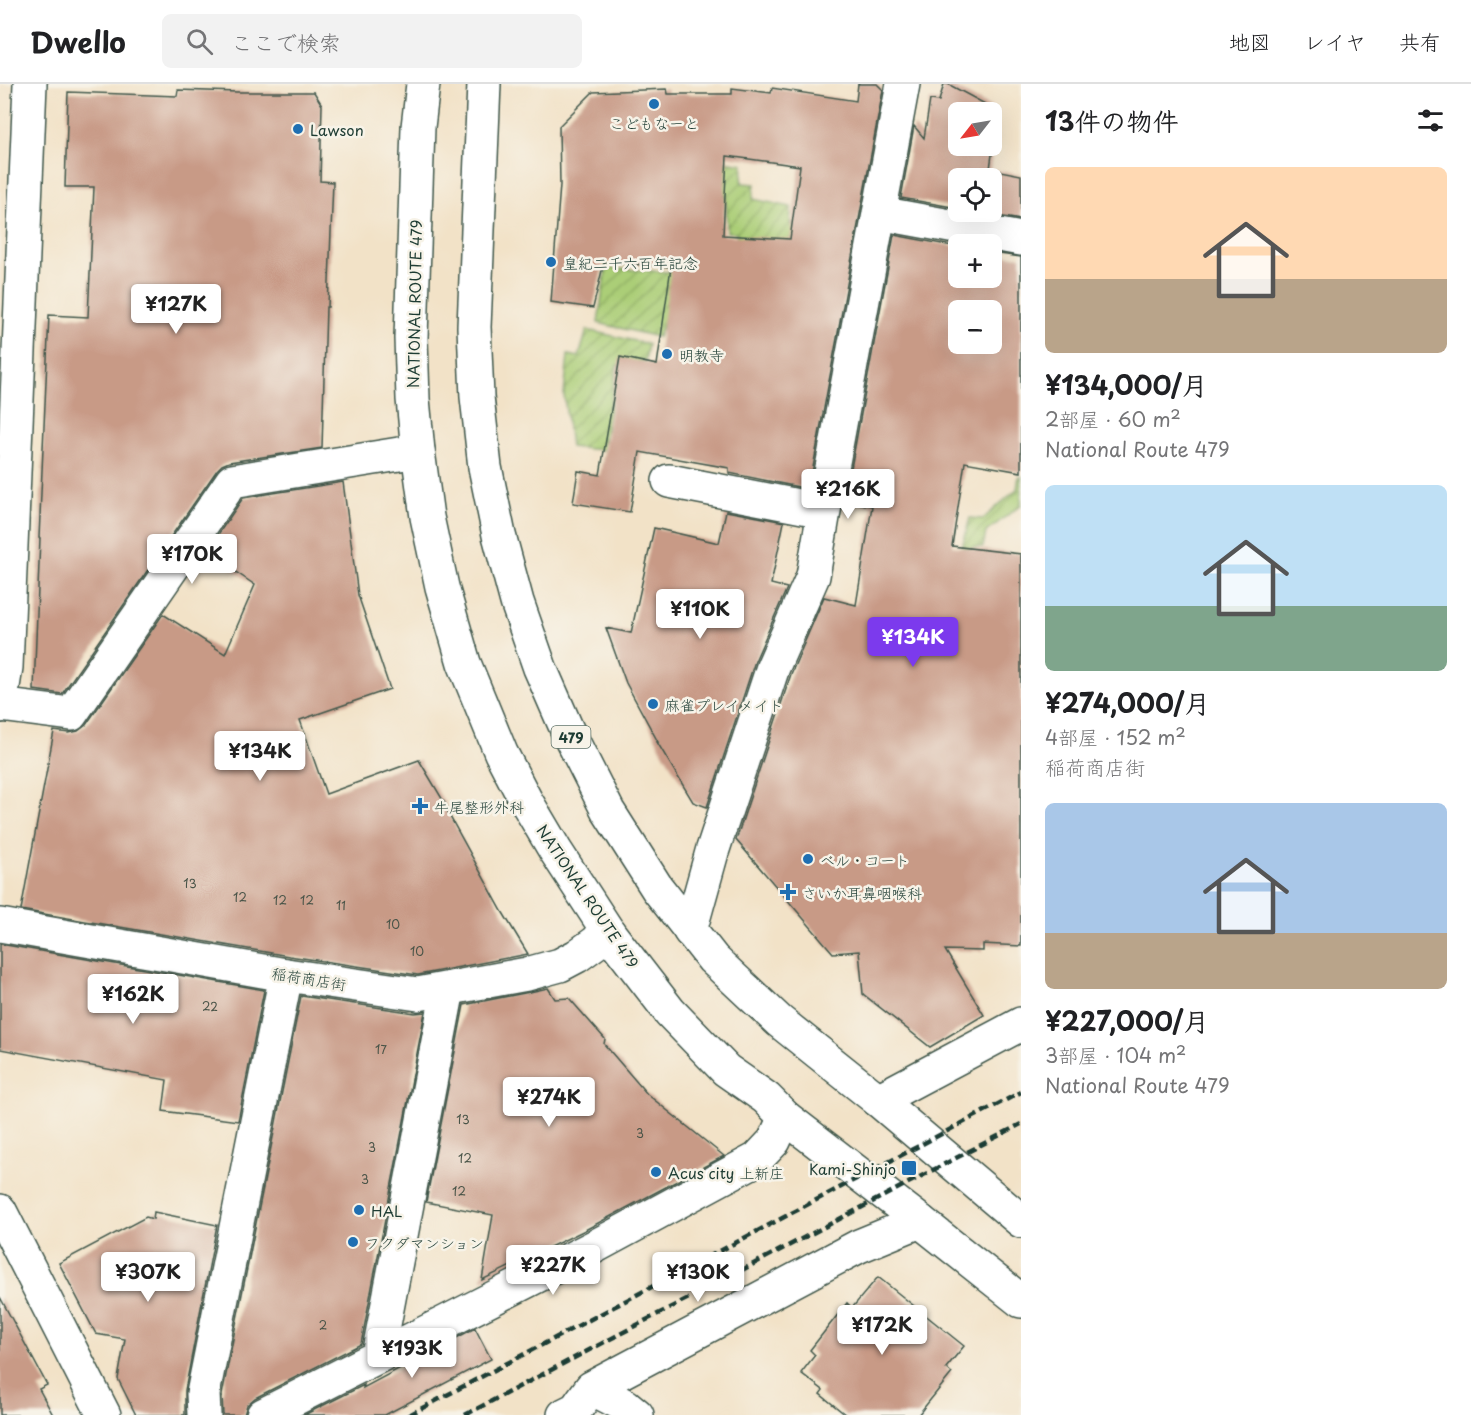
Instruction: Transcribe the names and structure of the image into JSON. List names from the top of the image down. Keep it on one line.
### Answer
{"streets":{"main road":["NATIONAL ROUTE 479","479","稲荷商店街"]},"crossings":[["NATIONAL ROUTE 479","稲荷商店街"]],"places":{"other":["こどもなーと","Lawson","皇紀二千六百年記念","明教寺","麻雀プレイメイト","ベル・コート","Acus city 上新庄","HAL","フクダマンション"],"health":["牛尾整形外科","さいか耳鼻咽喉科"],"transit":["Kami-Shinjo"]},"house_numbers":["13","12","12","12","11","10","10","22","17","13","3","3","12","3","12","2"],"north":"bottom left","page":{"header":"Dwello","search":"ここで検索","nav":["地図","レイヤ","共有"],"heading":"13件の物件","map_buttons":["+","−"],"list":[{"name":"¥134,000/月","note":"2部屋 · 60 m² · National Route 479"},{"name":"¥274,000/月","note":"4部屋 · 152 m² · 稲荷商店街"},{"name":"¥227,000/月","note":"3部屋 · 104 m² · National Route 479"}],"price":["¥127K","¥216K","¥170K","¥110K","¥134K","¥134K","¥162K","¥274K","¥227K","¥307K","¥130K","¥172K","¥193K"]}}
